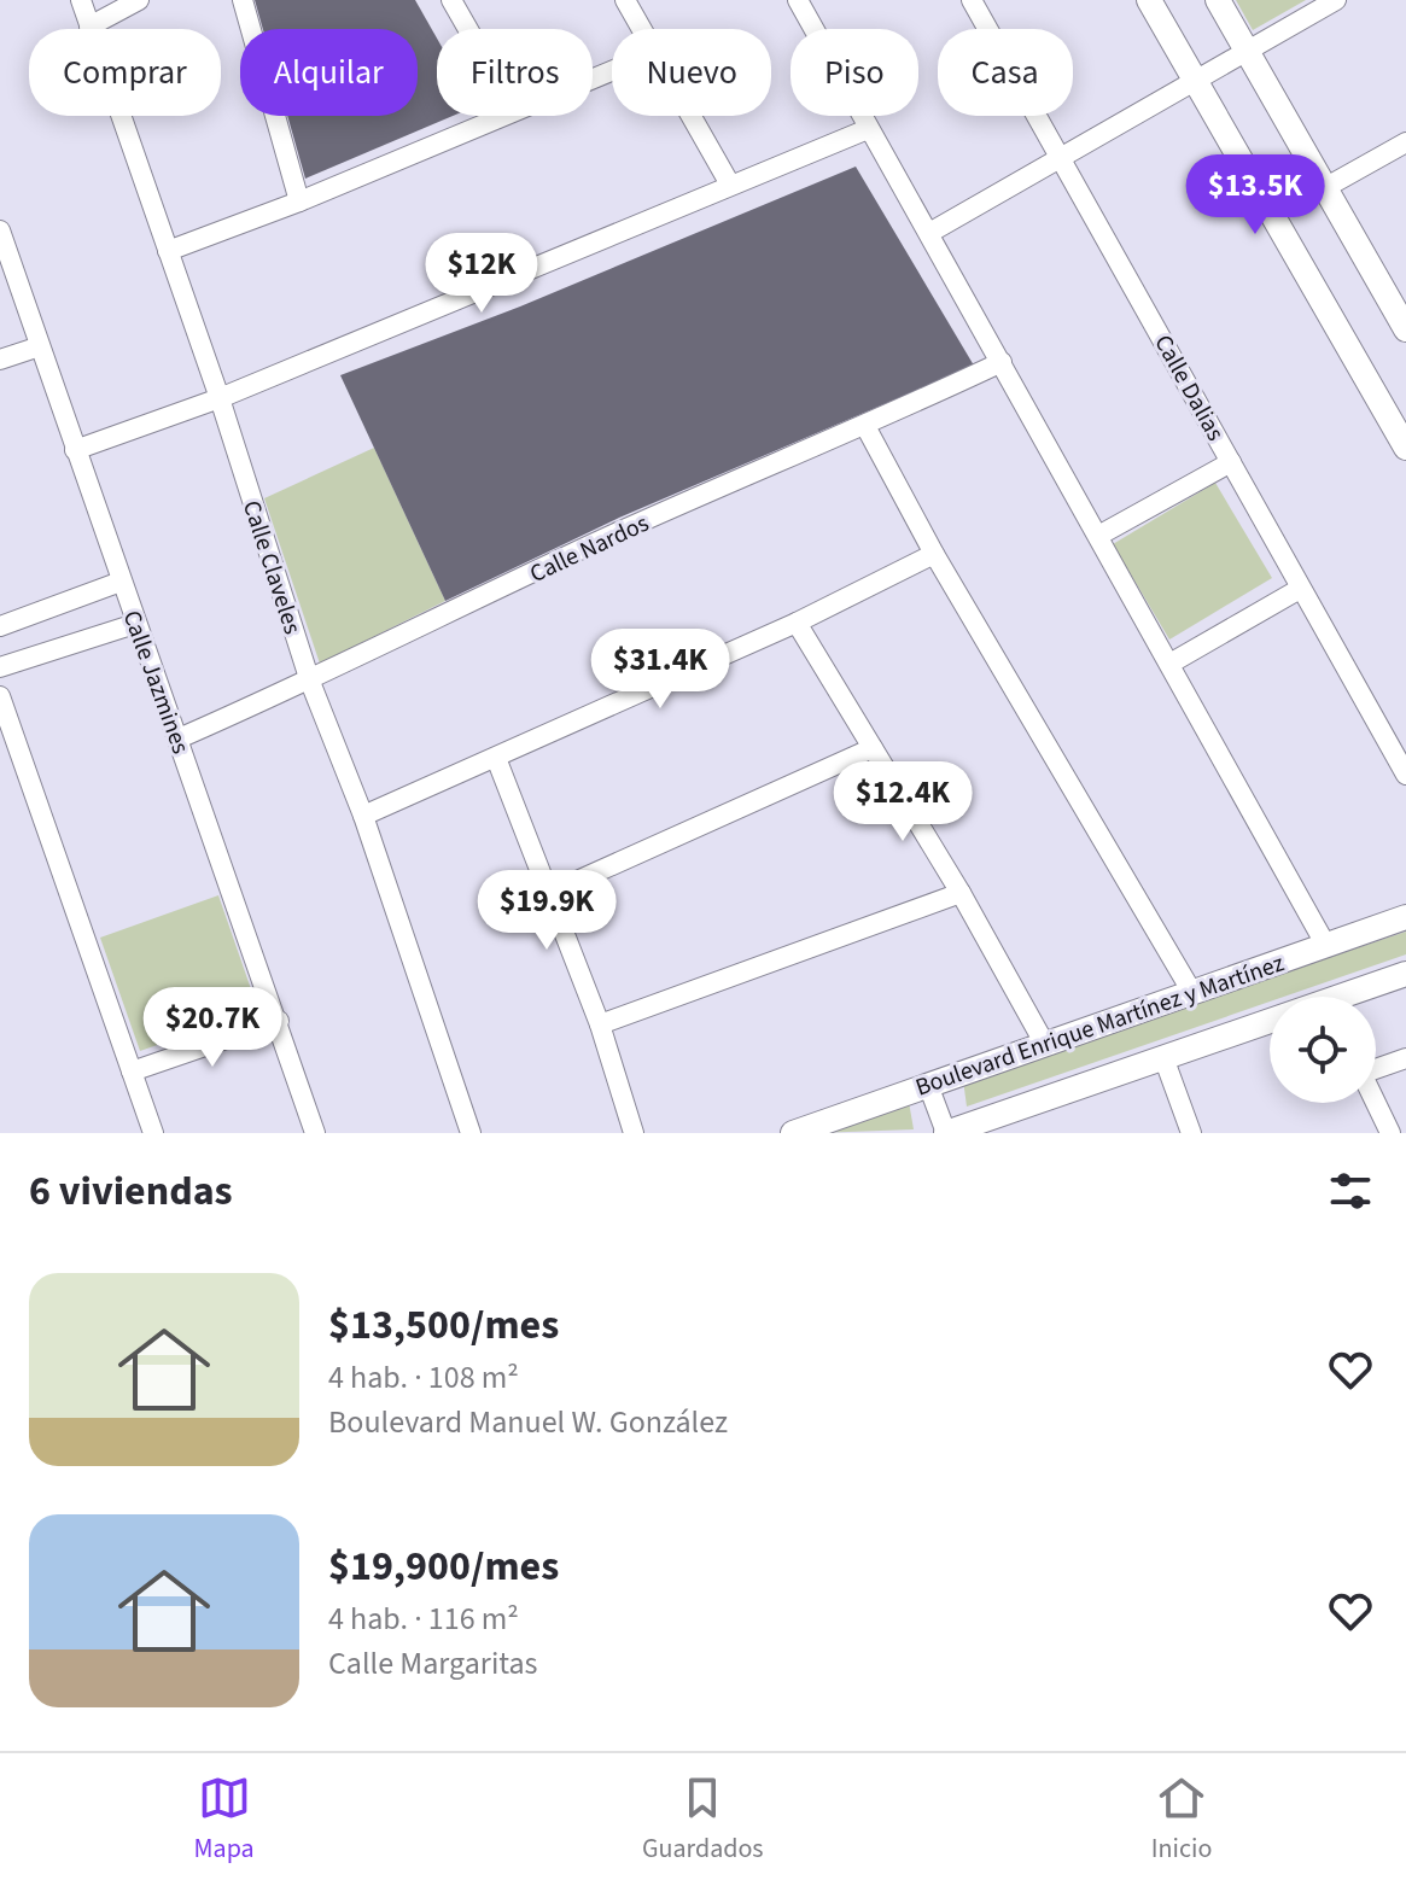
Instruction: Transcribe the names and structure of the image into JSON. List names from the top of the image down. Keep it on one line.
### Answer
{"streets":{"street":["Calle Dalias","Calle Nardos","Calle Claveles","Calle Jazmines","Boulevard Enrique Martínez y Martínez"]},"crossings":[["Calle Nardos","Calle Claveles"],["Calle Nardos","Calle Jazmines"]],"page":{"chip":["Comprar","Alquilar","Filtros","Nuevo","Piso","Casa"],"price":["$13.5K","$12K","$31.4K","$12.4K","$19.9K","$20.7K"],"heading":"6 viviendas","list":[{"name":"$13,500/mes","note":"4 hab. · 108 m² · Boulevard Manuel W. González"},{"name":"$19,900/mes","note":"4 hab. · 116 m² · Calle Margaritas"}],"tabs":["Mapa","Guardados","Inicio"]}}
